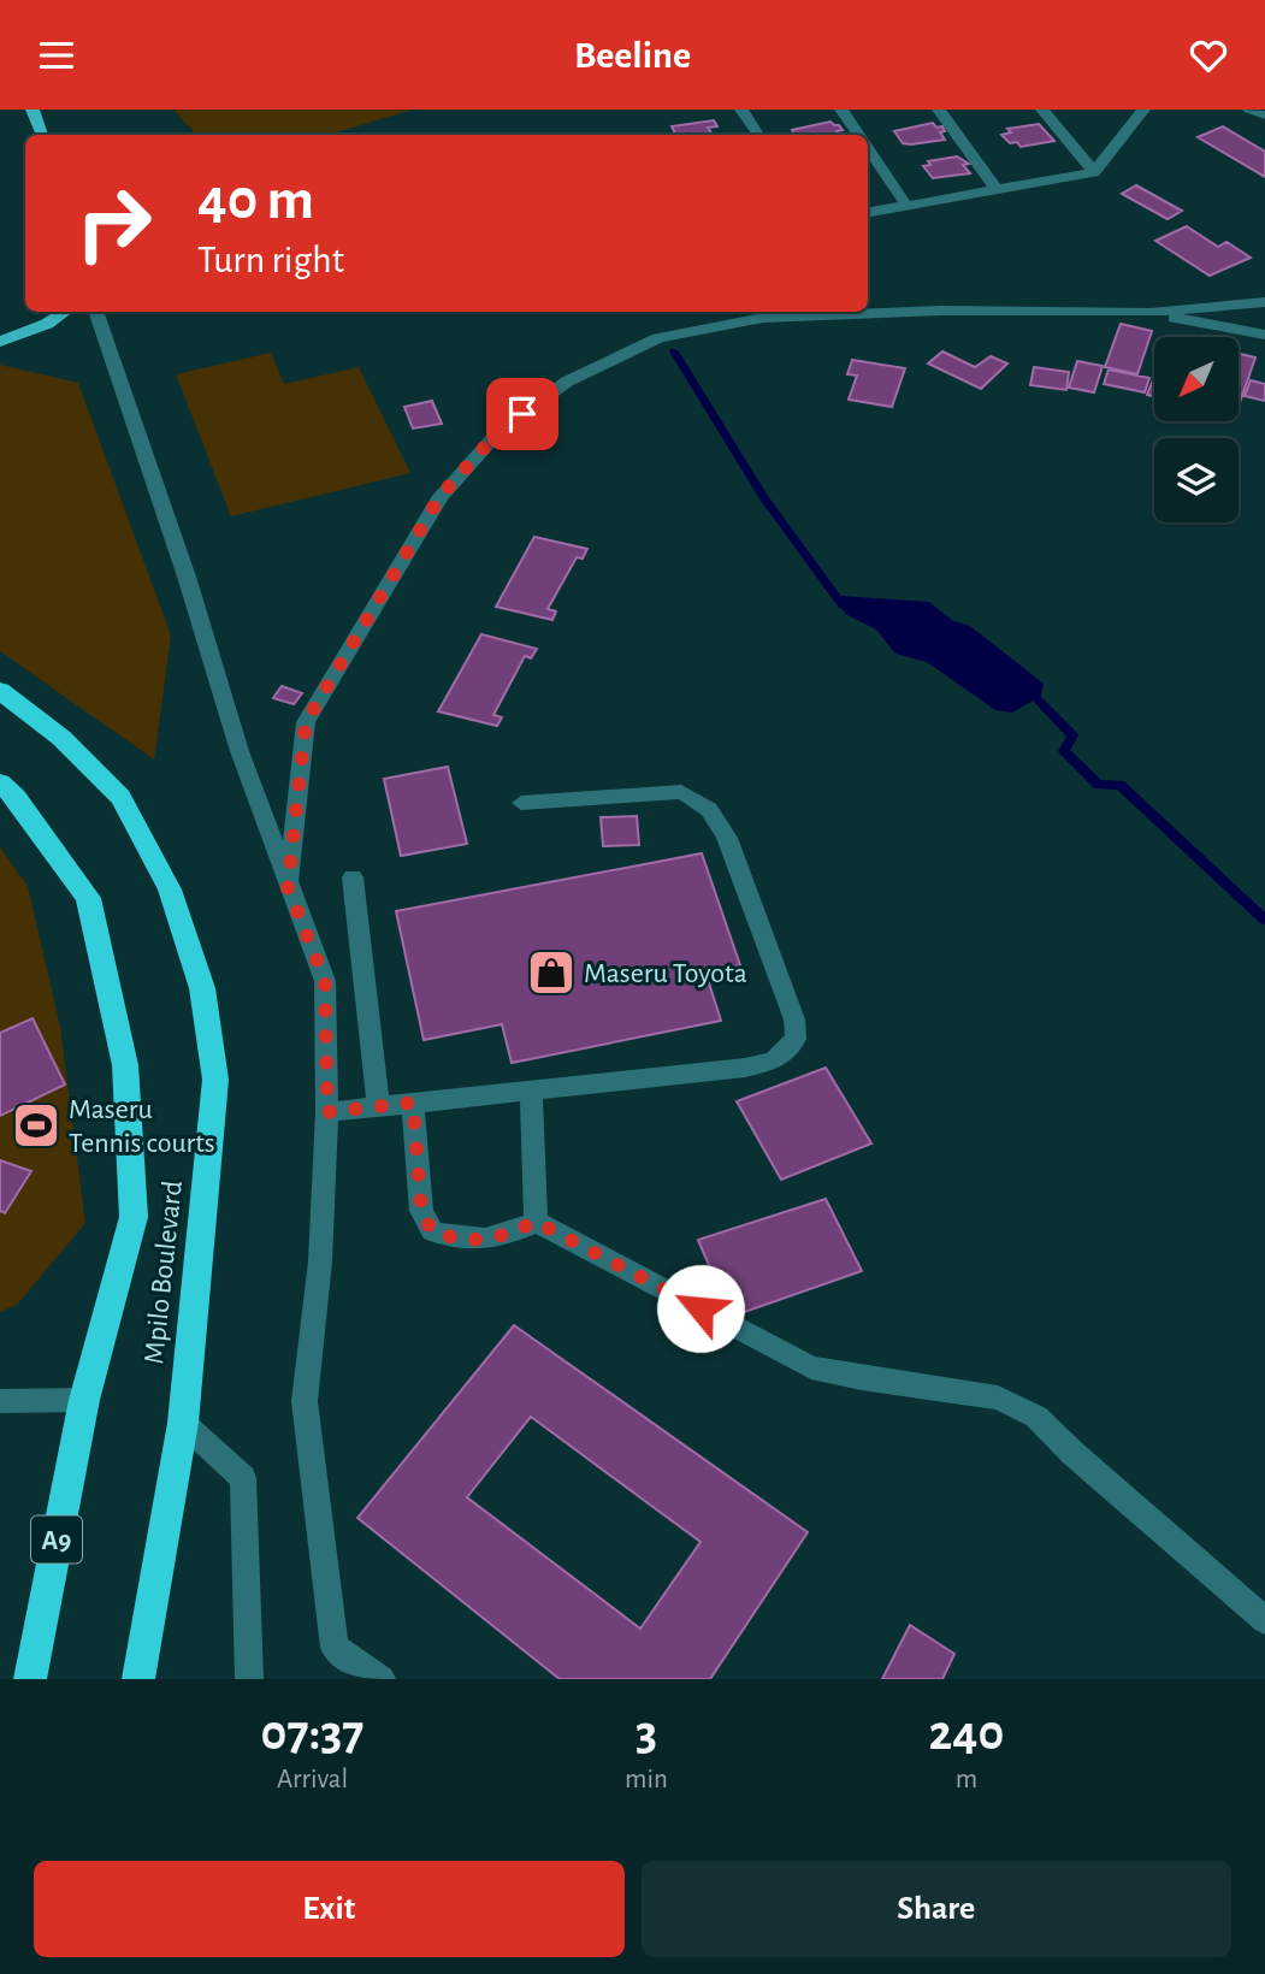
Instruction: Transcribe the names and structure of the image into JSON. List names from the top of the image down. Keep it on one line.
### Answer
{"streets":{"highway":["Mpilo Boulevard","A9"]},"places":{"shop":["Maseru Toyota"],"sports":["Maseru Tennis courts"]},"north":"bottom left","page":{"header":"Beeline","turn":["40 m","Turn right"],"eta":["07:37","Arrival","3","min","240","m"],"buttons":["Exit","Share"]}}
